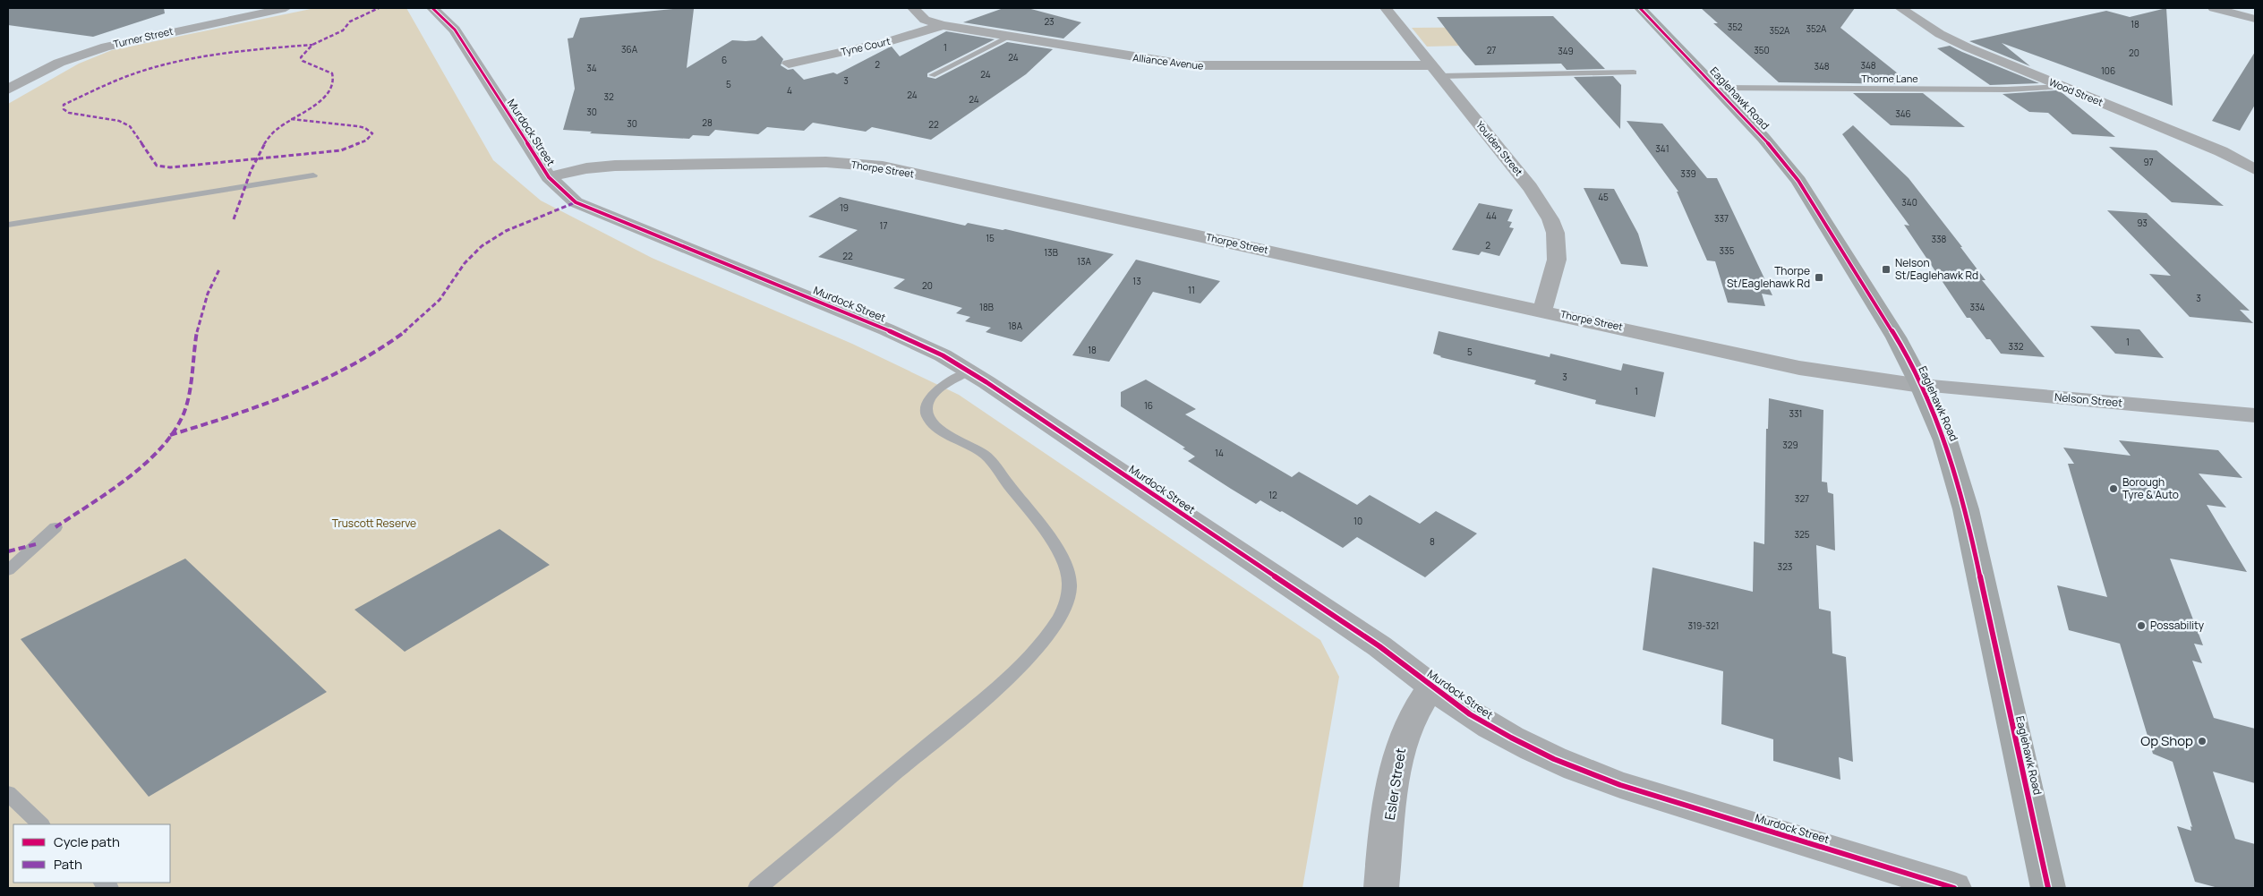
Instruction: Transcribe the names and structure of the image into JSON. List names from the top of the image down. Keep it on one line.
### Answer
{"streets":{"main road":["Eaglehawk Road"],"street":["Turner Street","Tyne Court","Alliance Avenue","Wood Street","Murdock Street","Youlden Street","Thorpe Street","Nelson Street","Esler Street"],"lane":["Thorne Lane"]},"crossings":[["Tyne Court","Alliance Avenue"],["Alliance Avenue","Youlden Street"],["Thorne Lane","Wood Street"],["Thorne Lane","Eaglehawk Road"],["Eaglehawk Road","Thorpe Street"],["Eaglehawk Road","Nelson Street"],["Murdock Street","Thorpe Street"],["Murdock Street","Esler Street"],["Youlden Street","Thorpe Street"],["Thorpe Street","Nelson Street"]],"parks":["Truscott Reserve"],"places":{"transit":["Nelson St/Eaglehawk Rd","Thorpe St/Eaglehawk Rd"],"other":["Borough Tyre & Auto","Possability","Op Shop"]},"house_numbers":["23","18","352","352A","352A","1","36A","27","350","349","20","24","6","2","348","348","34","106","24","3","5","4","24","32","24","30","346","28","30","22","341","97","339","45","340","19","44","337","93","17","15","338","2","335","13B","22","13A","13","20","11","3","18B","334","18A","1","332","18","5","3","1","16","331","329","14","12","327","10","325","8","323","319-321"],"legend":["Cycle path","Path"]}
